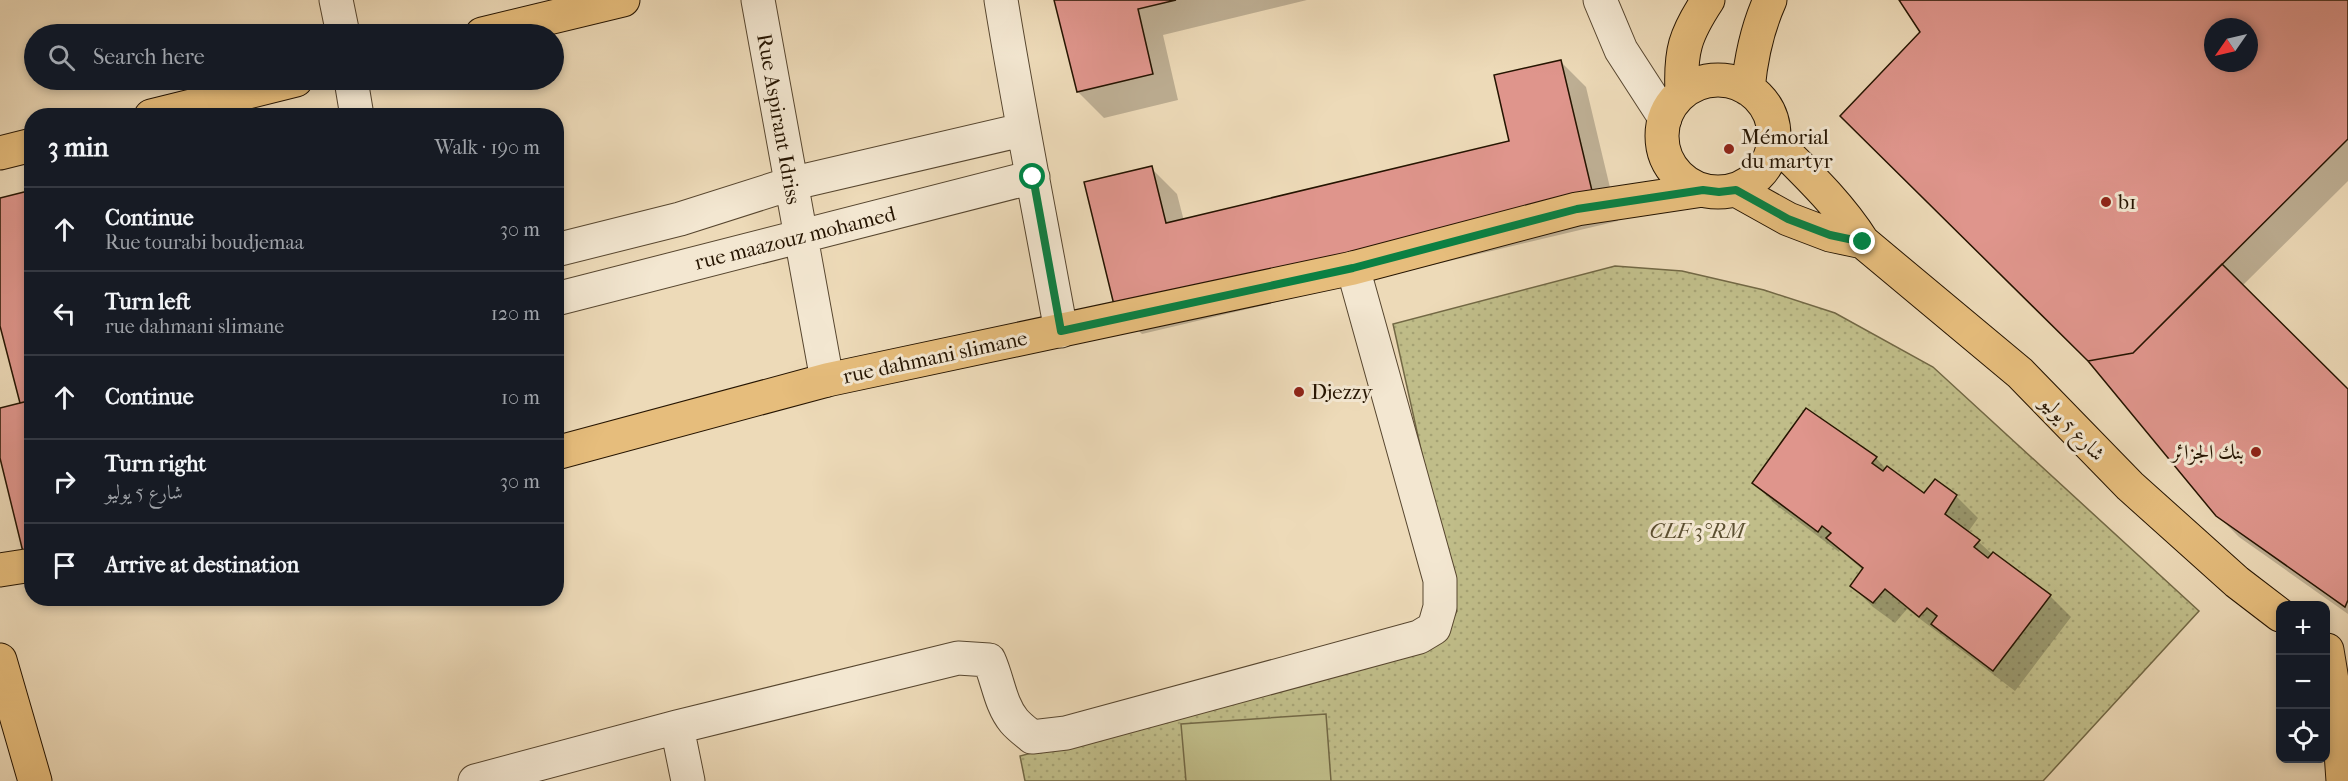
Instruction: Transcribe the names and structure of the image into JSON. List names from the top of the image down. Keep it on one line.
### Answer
{"streets":{"main road":["rue dahmani slimane","شارع 5 يوليو"],"street":["Rue Aspirant Idriss","rue maazouz mohamed"]},"crossings":[["Rue Aspirant Idriss","rue maazouz mohamed"],["Rue Aspirant Idriss","rue dahmani slimane"],["rue dahmani slimane","شارع 5 يوليو"]],"parks":["CLF 3°RM"],"places":["Mémorial du martyr","b1","Djezzy","بنك الجزائر"],"north":"bottom left","page":{"search":"Search here","heading":["3 min","Walk · 190 m"],"list":[["Continue","Rue tourabi boudjemaa","30 m"],["Turn left","rue dahmani slimane","120 m"],["Continue","10 m"],["Turn right","شارع 5 يوليو","30 m"],"Arrive at destination"],"map_buttons":["+","−"]}}
